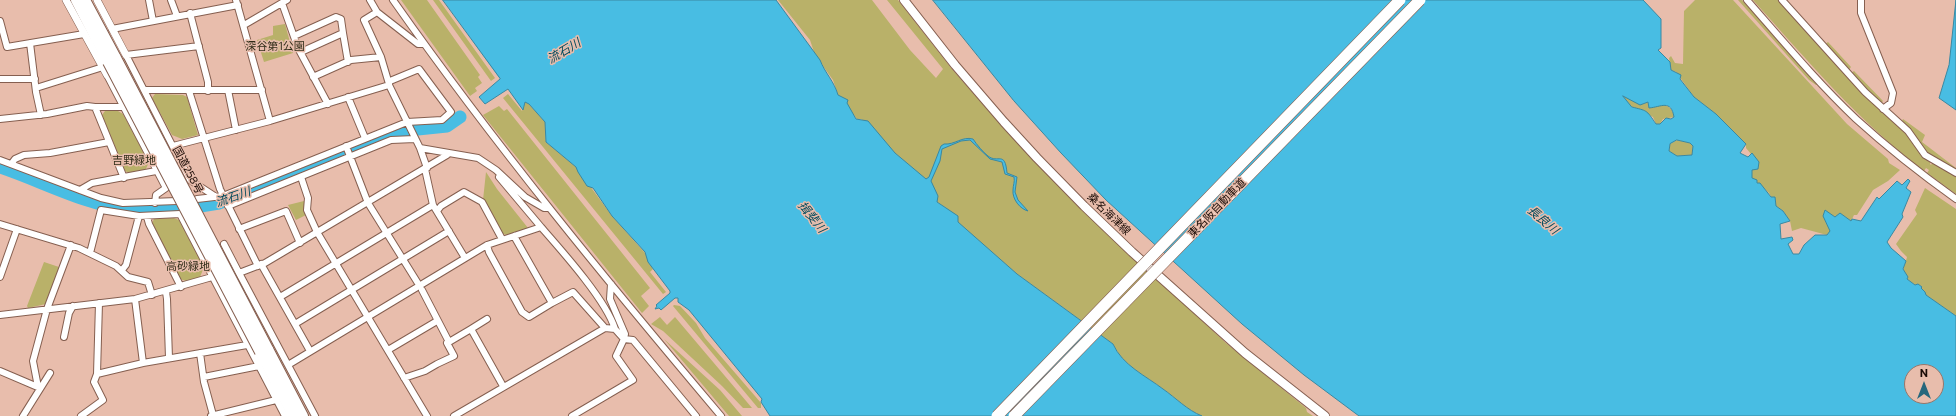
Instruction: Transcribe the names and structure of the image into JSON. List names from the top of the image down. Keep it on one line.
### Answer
{"streets":{"highway":["国道258号","東名阪自動車道"],"main road":["桑名海津線"]},"water":["流石川","揖斐川","長良川"],"parks":["深谷第1公園","吉野緑地","高砂緑地"],"north":"top"}
